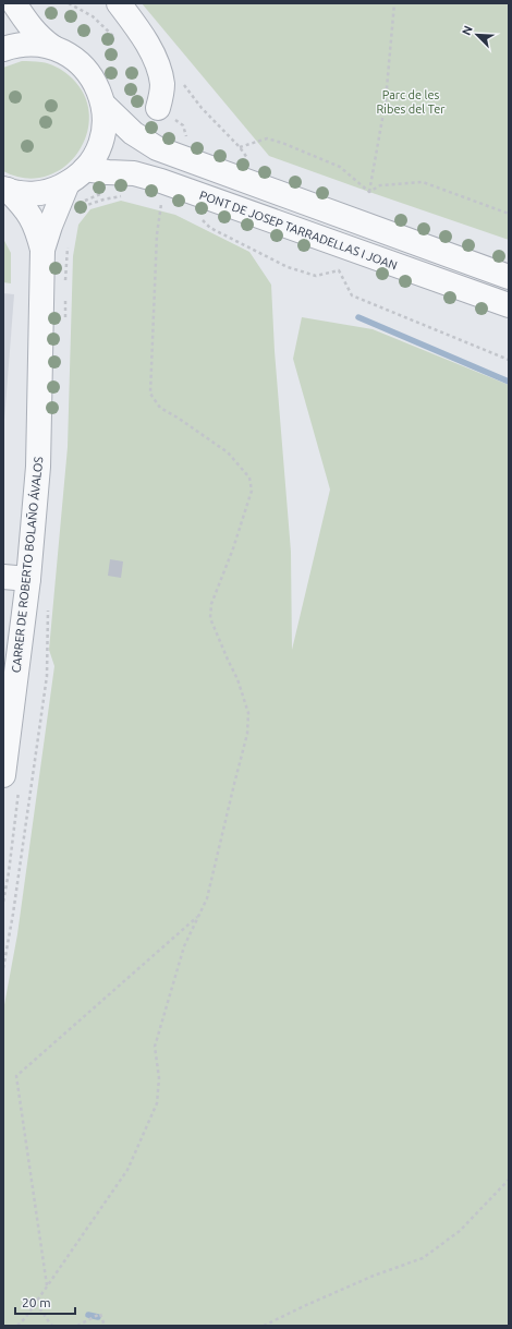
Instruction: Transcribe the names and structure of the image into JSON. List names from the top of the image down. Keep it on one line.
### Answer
{"streets":{"street":["PONT DE JOSEP TARRADELLAS I JOAN","CARRER DE ROBERTO BOLAÑO ÁVALOS"]},"crossings":[["PONT DE JOSEP TARRADELLAS I JOAN","CARRER DE ROBERTO BOLAÑO ÁVALOS"]],"parks":["Parc de les Ribes del Ter"],"scale_bar":"20 m","north":"top left"}
